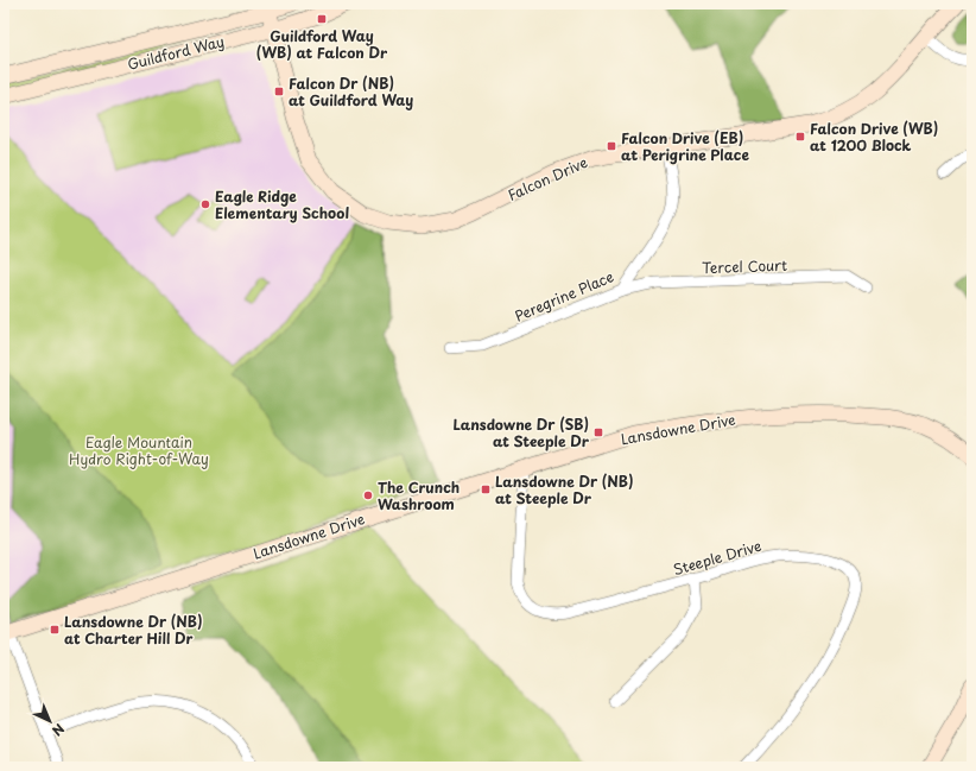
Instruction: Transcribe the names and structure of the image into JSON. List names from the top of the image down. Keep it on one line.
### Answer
{"streets":{"street":["Guildford Way","Falcon Drive","Tercel Court","Peregrine Place","Lansdowne Drive","Steeple Drive"]},"crossings":[["Guildford Way","Falcon Drive"],["Falcon Drive","Peregrine Place"],["Tercel Court","Peregrine Place"],["Lansdowne Drive","Steeple Drive"]],"parks":["Eagle Mountain Hydro Right-of-Way"],"places":{"transit":["Guildford Way (WB) at Falcon Dr","Falcon Dr (NB) at Guildford Way","Falcon Drive (WB) at 1200 Block","Falcon Drive (EB) at Perigrine Place","Lansdowne Dr (SB) at Steeple Dr","Lansdowne Dr (NB) at Steeple Dr","Lansdowne Dr (NB) at Charter Hill Dr"],"other":["Eagle Ridge Elementary School","The Crunch Washroom"]},"north":"bottom right"}
